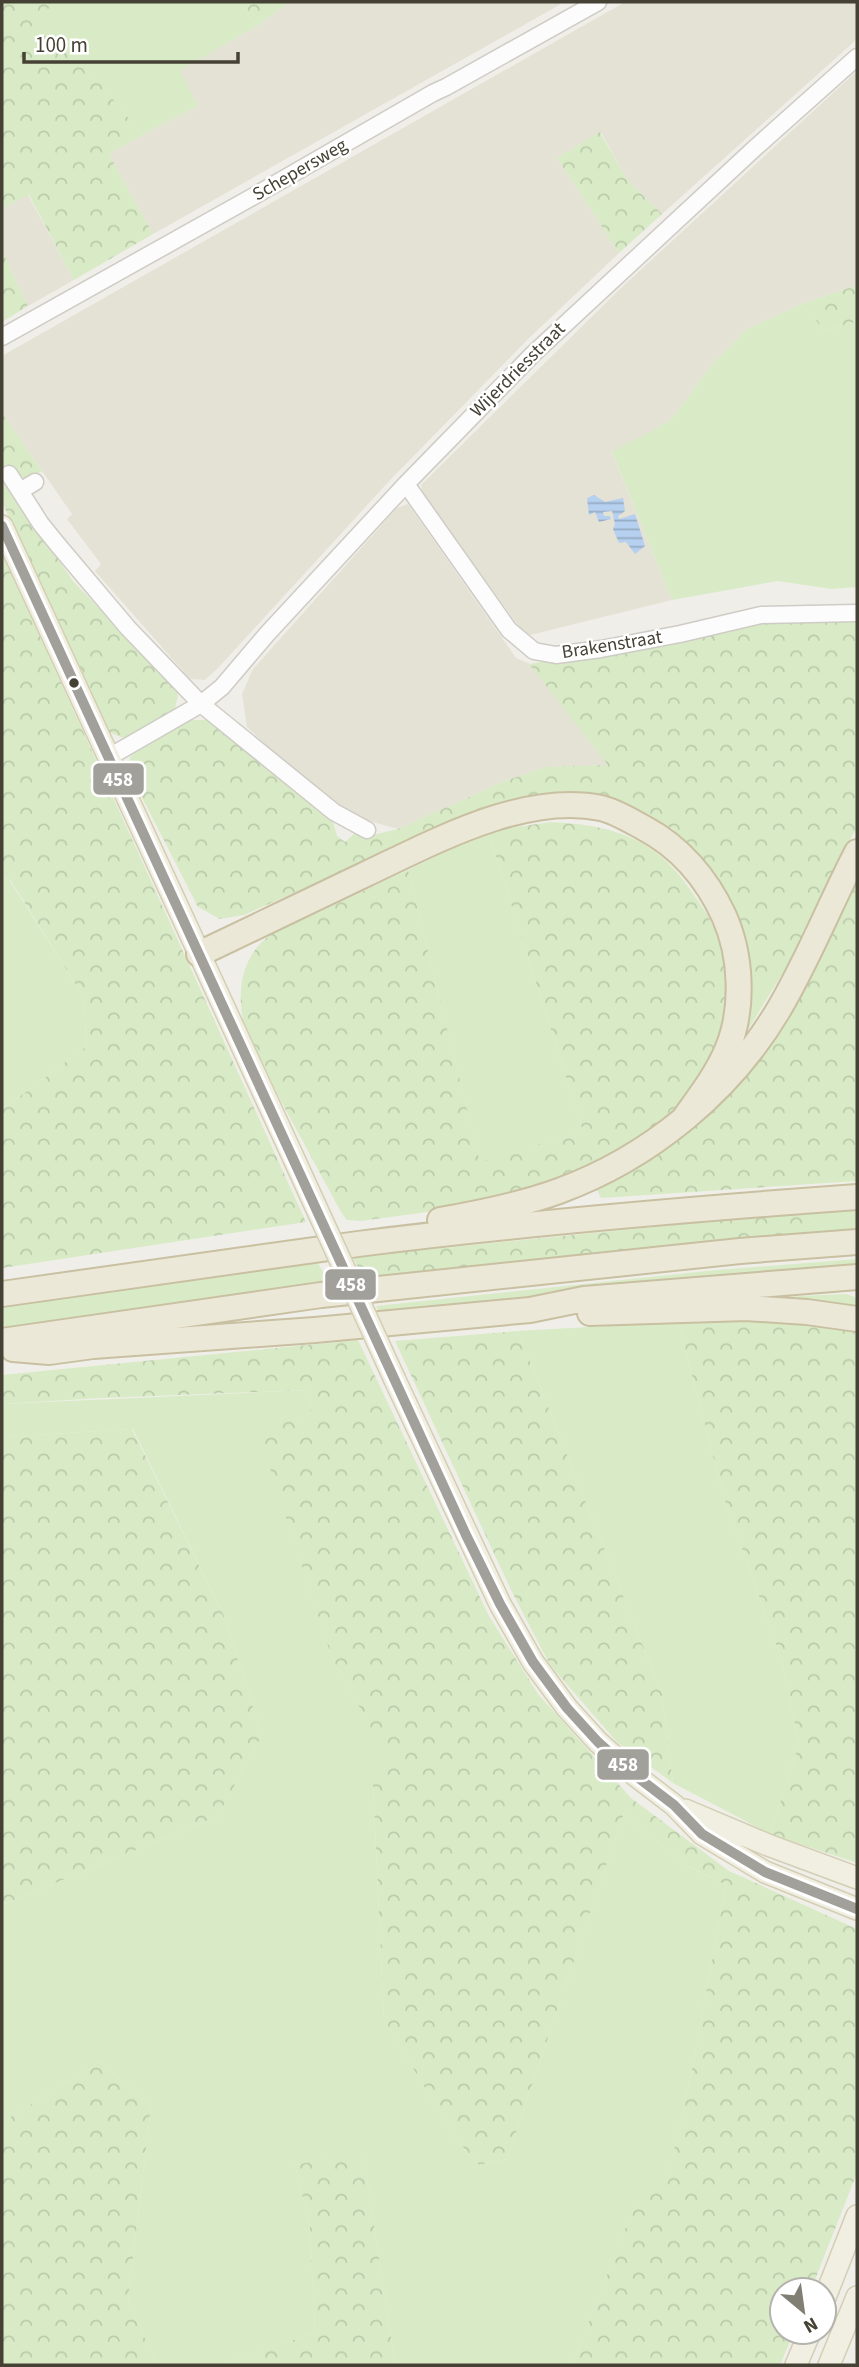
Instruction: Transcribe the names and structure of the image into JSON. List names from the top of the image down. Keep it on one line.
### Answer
{"streets":{"street":["Schepersweg","Wijerdriesstraat","Brakenstraat"]},"crossings":[["Wijerdriesstraat","Brakenstraat"]],"lines":["transit line 458"],"scale_bar":"100 m","north":"bottom right"}
